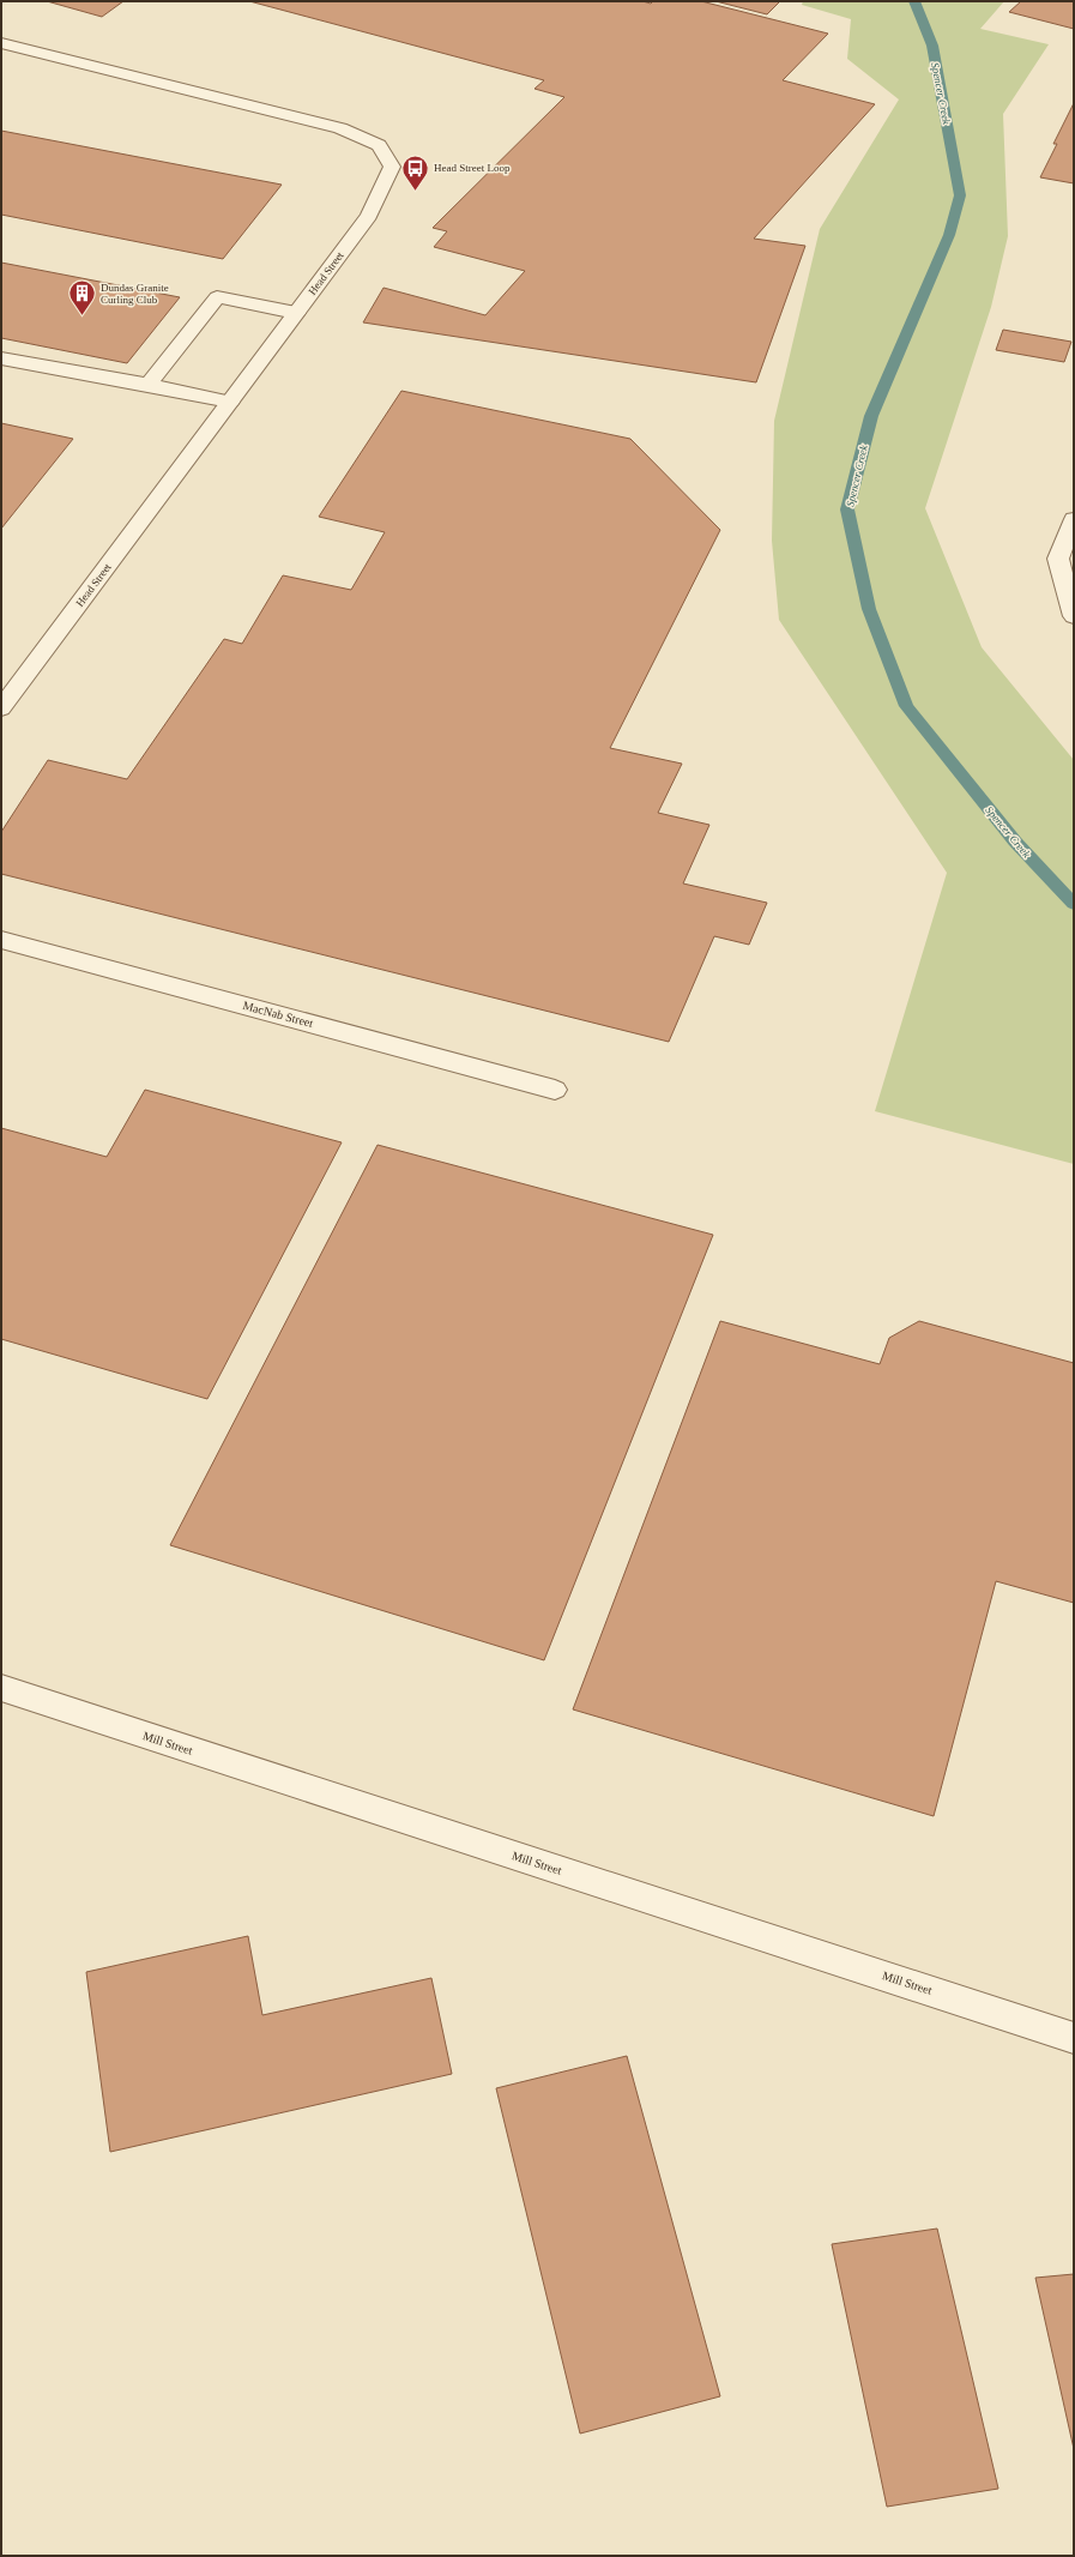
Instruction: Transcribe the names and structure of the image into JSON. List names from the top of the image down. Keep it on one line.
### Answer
{"streets":{"street":["Head Street","MacNab Street","Mill Street"]},"water":["Spencer Creek"],"places":{"bus stop":["Head Street Loop"],"building":["Dundas Granite Curling Club"]}}
